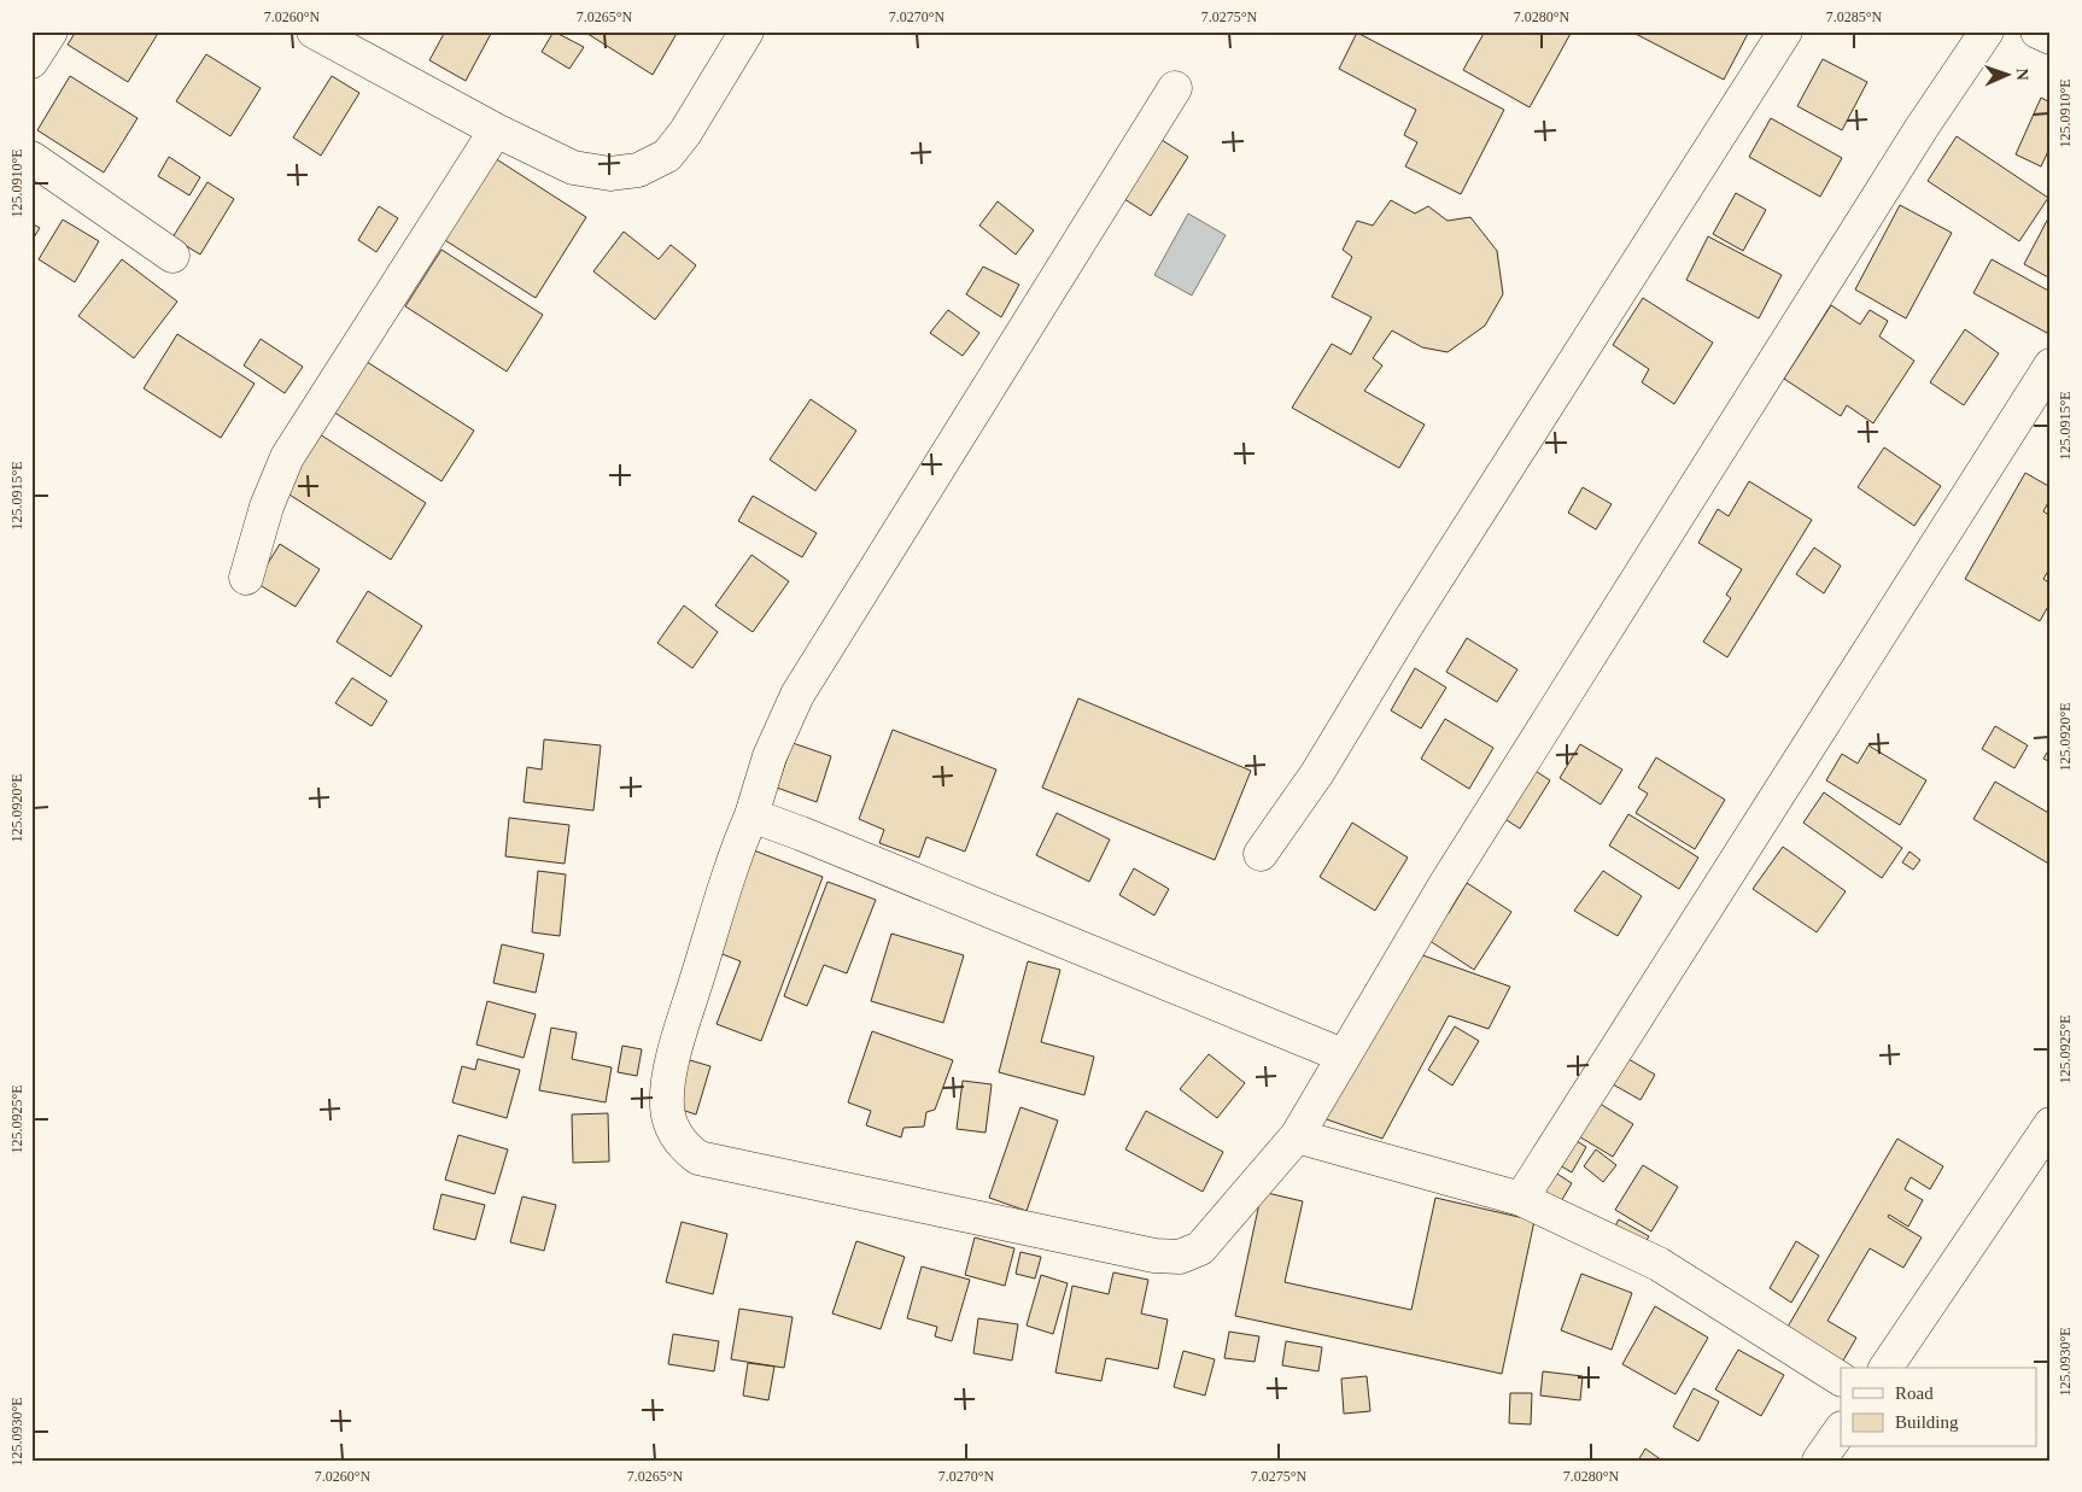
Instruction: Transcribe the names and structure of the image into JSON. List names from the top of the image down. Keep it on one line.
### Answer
{"legend":["Road","Building"],"north":"right","coordinates":["7.0260°N","7.0265°N","7.0270°N","7.0275°N","7.0280°N","7.0285°N","125.0910°E","125.0915°E","125.0920°E","125.0925°E","125.0930°E"]}
